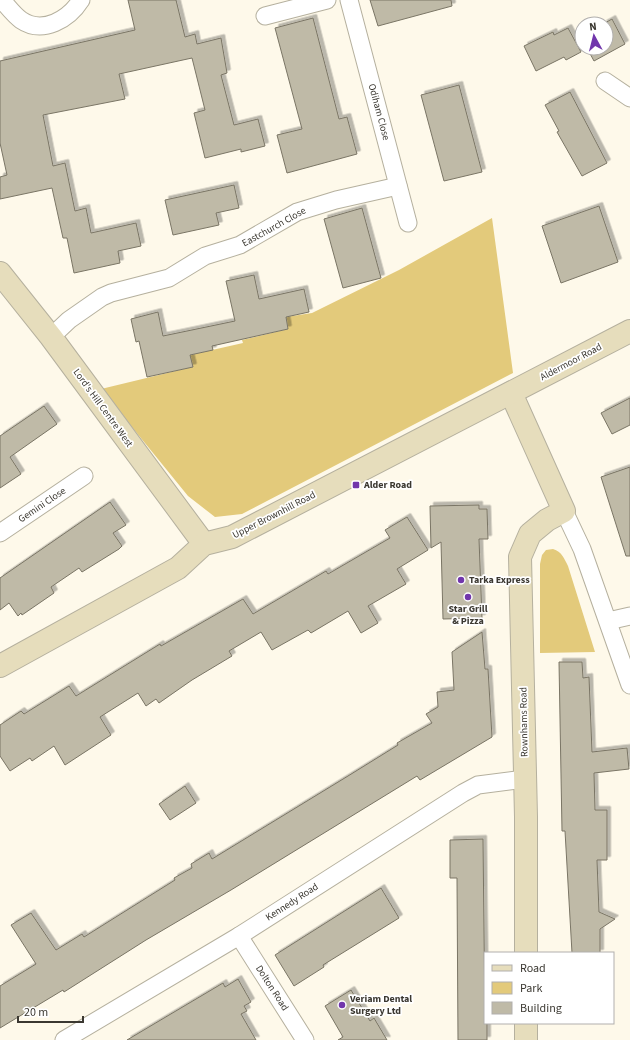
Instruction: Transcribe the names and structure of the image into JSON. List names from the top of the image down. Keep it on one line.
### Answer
{"streets":{"street":["Odiham Close","Eastchurch Close","Aldermoor Road","Lord's Hill Centre West","Gemini Close","Upper Brownhill Road","Rownhams Road","Kennedy Road","Dolton Road"]},"crossings":[["Odiham Close","Eastchurch Close"],["Eastchurch Close","Lord's Hill Centre West"],["Aldermoor Road","Upper Brownhill Road"],["Lord's Hill Centre West","Upper Brownhill Road"],["Rownhams Road","Kennedy Road"],["Kennedy Road","Dolton Road"]],"places":{"transit":["Alder Road"],"other":["Tarka Express","Star Grill & Pizza","Veriam Dental Surgery Ltd"]},"legend":["Road","Park","Building"],"scale_bar":"20 m","north":"top"}
